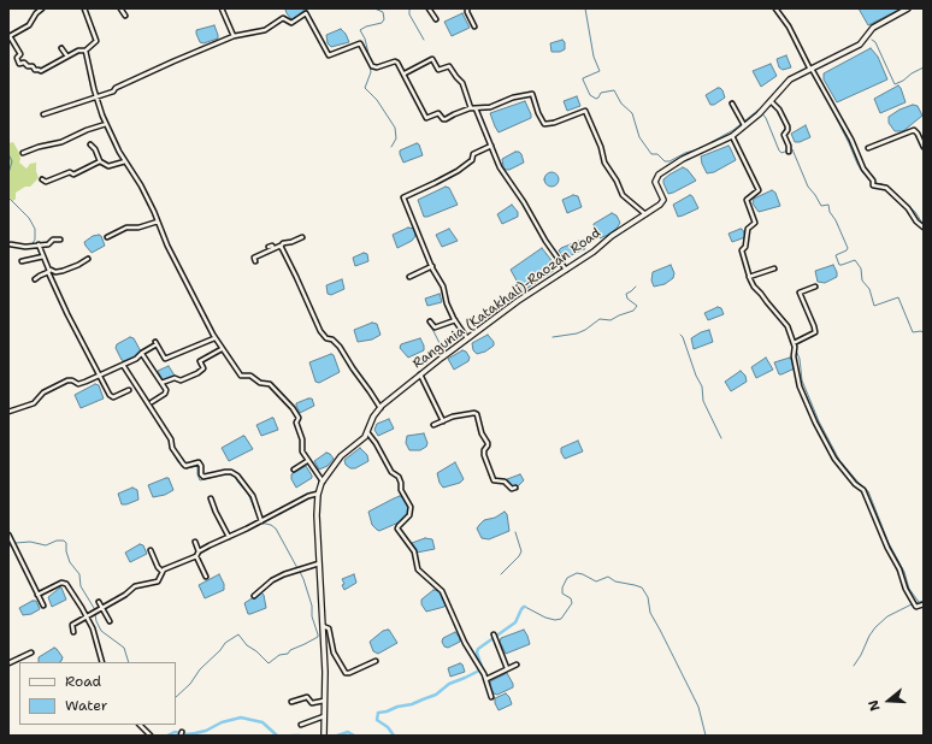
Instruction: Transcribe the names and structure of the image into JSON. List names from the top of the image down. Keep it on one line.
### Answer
{"streets":{"main road":["Rangunia (Katakhali)-Raozan Road"]},"legend":["Road","Water"],"north":"left"}
